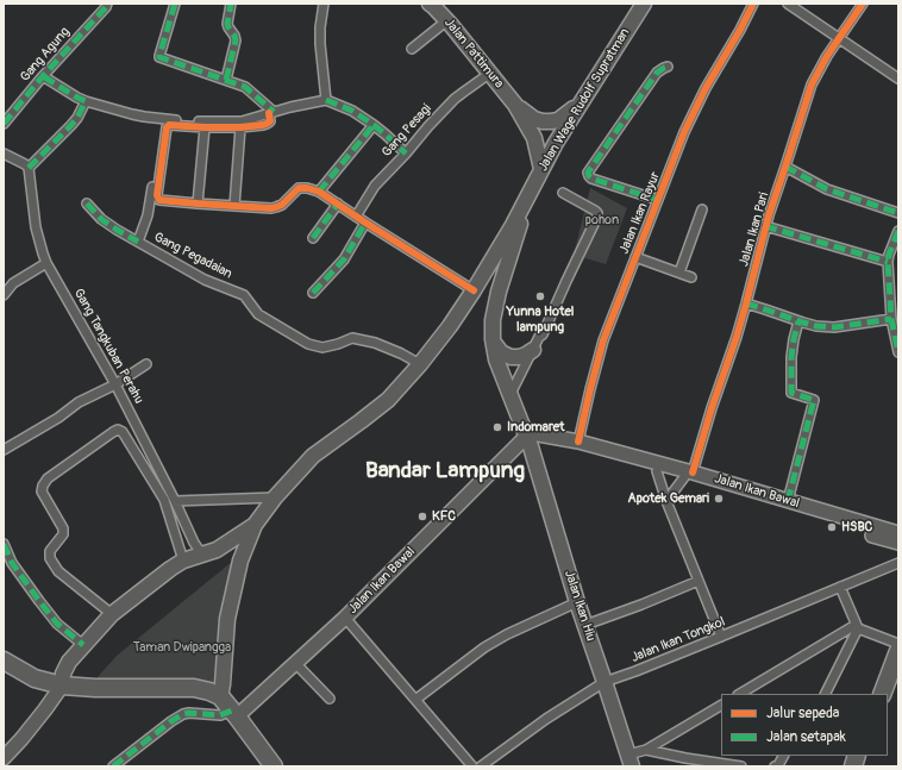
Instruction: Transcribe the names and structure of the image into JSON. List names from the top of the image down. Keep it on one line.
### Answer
{"streets":{"main road":["Jalan Pattimura","Jalan Wage Rudolf Supratman","Jalan Ikan Hiu"],"street":["Gang Agung","Gang Pesagi","Jalan Ikan Rayur","Jalan Ikan Pari","Gang Pegadaian","Gang Tangkuban Perahu","Jalan Ikan Bawal","Jalan Ikan Tongkol"]},"crossings":[["Jalan Pattimura","Jalan Wage Rudolf Supratman"],["Jalan Pattimura","Gang Pesagi"],["Jalan Wage Rudolf Supratman","Gang Pegadaian"],["Jalan Wage Rudolf Supratman","Jalan Ikan Bawal"],["Jalan Wage Rudolf Supratman","Jalan Ikan Hiu"],["Jalan Ikan Rayur","Jalan Ikan Bawal"],["Jalan Ikan Pari","Jalan Ikan Bawal"],["Jalan Ikan Bawal","Jalan Ikan Hiu"],["Jalan Ikan Hiu","Jalan Ikan Tongkol"]],"districts":["Bandar Lampung"],"parks":["pohon","Taman Dwipangga"],"places":["Yunna Hotel lampung","Indomaret","Apotek Gemari","KFC","HSBC"],"legend":["Jalur sepeda","Jalan setapak"]}
